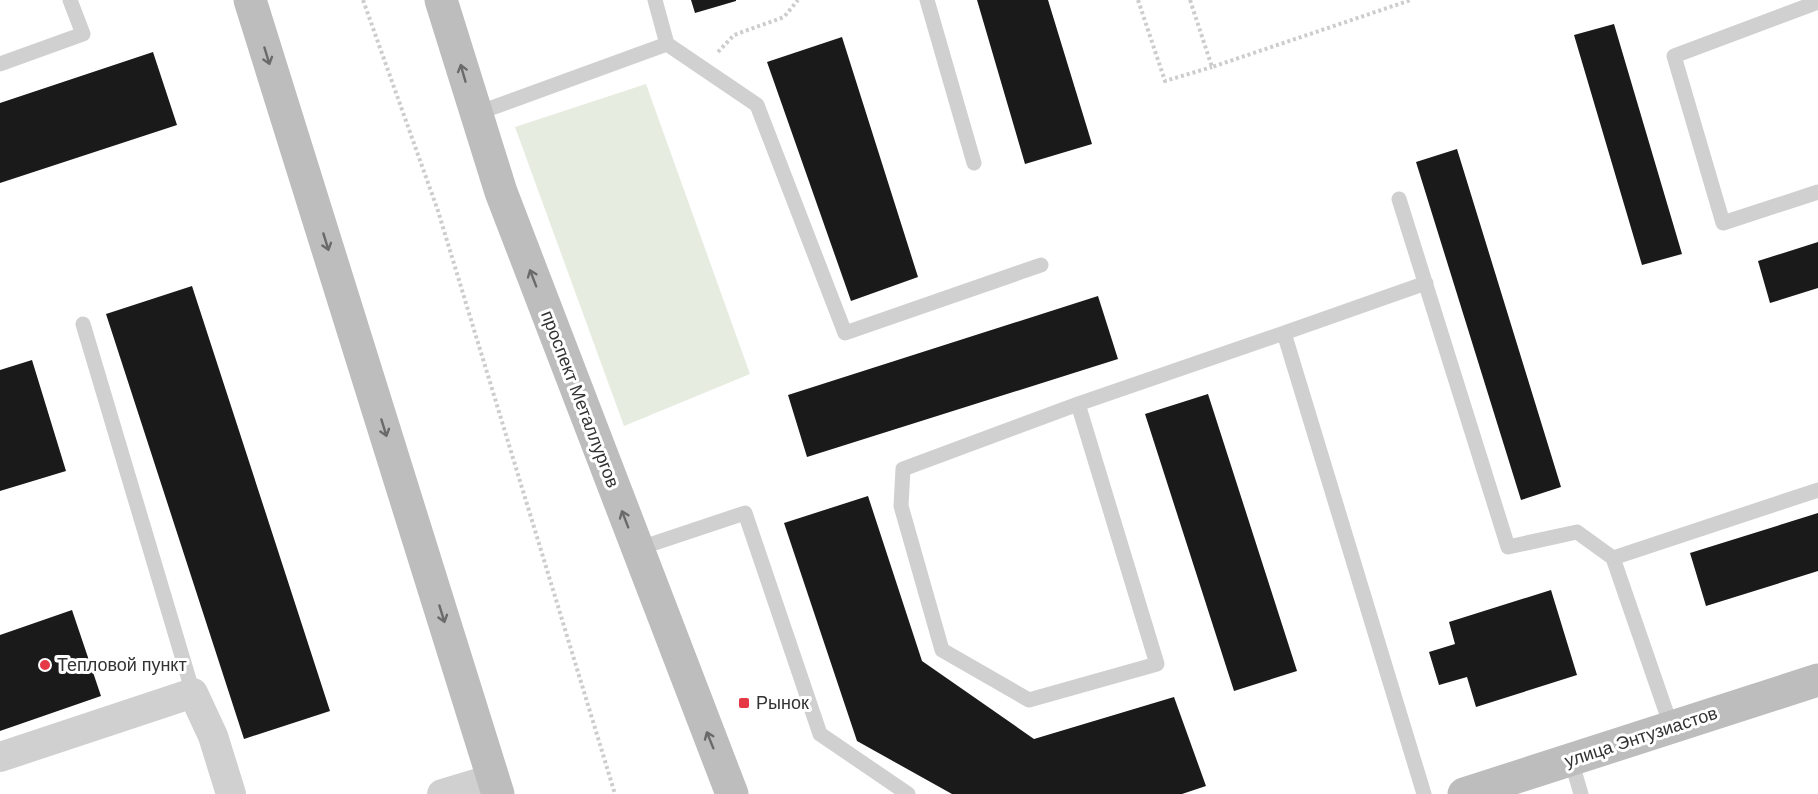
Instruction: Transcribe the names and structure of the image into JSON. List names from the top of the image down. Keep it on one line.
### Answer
{"streets":{"street":["проспект Металлургов","улица Энтузиастов"]},"places":{"other":["Тепловой пункт"],"transit":["Рынок"]}}
